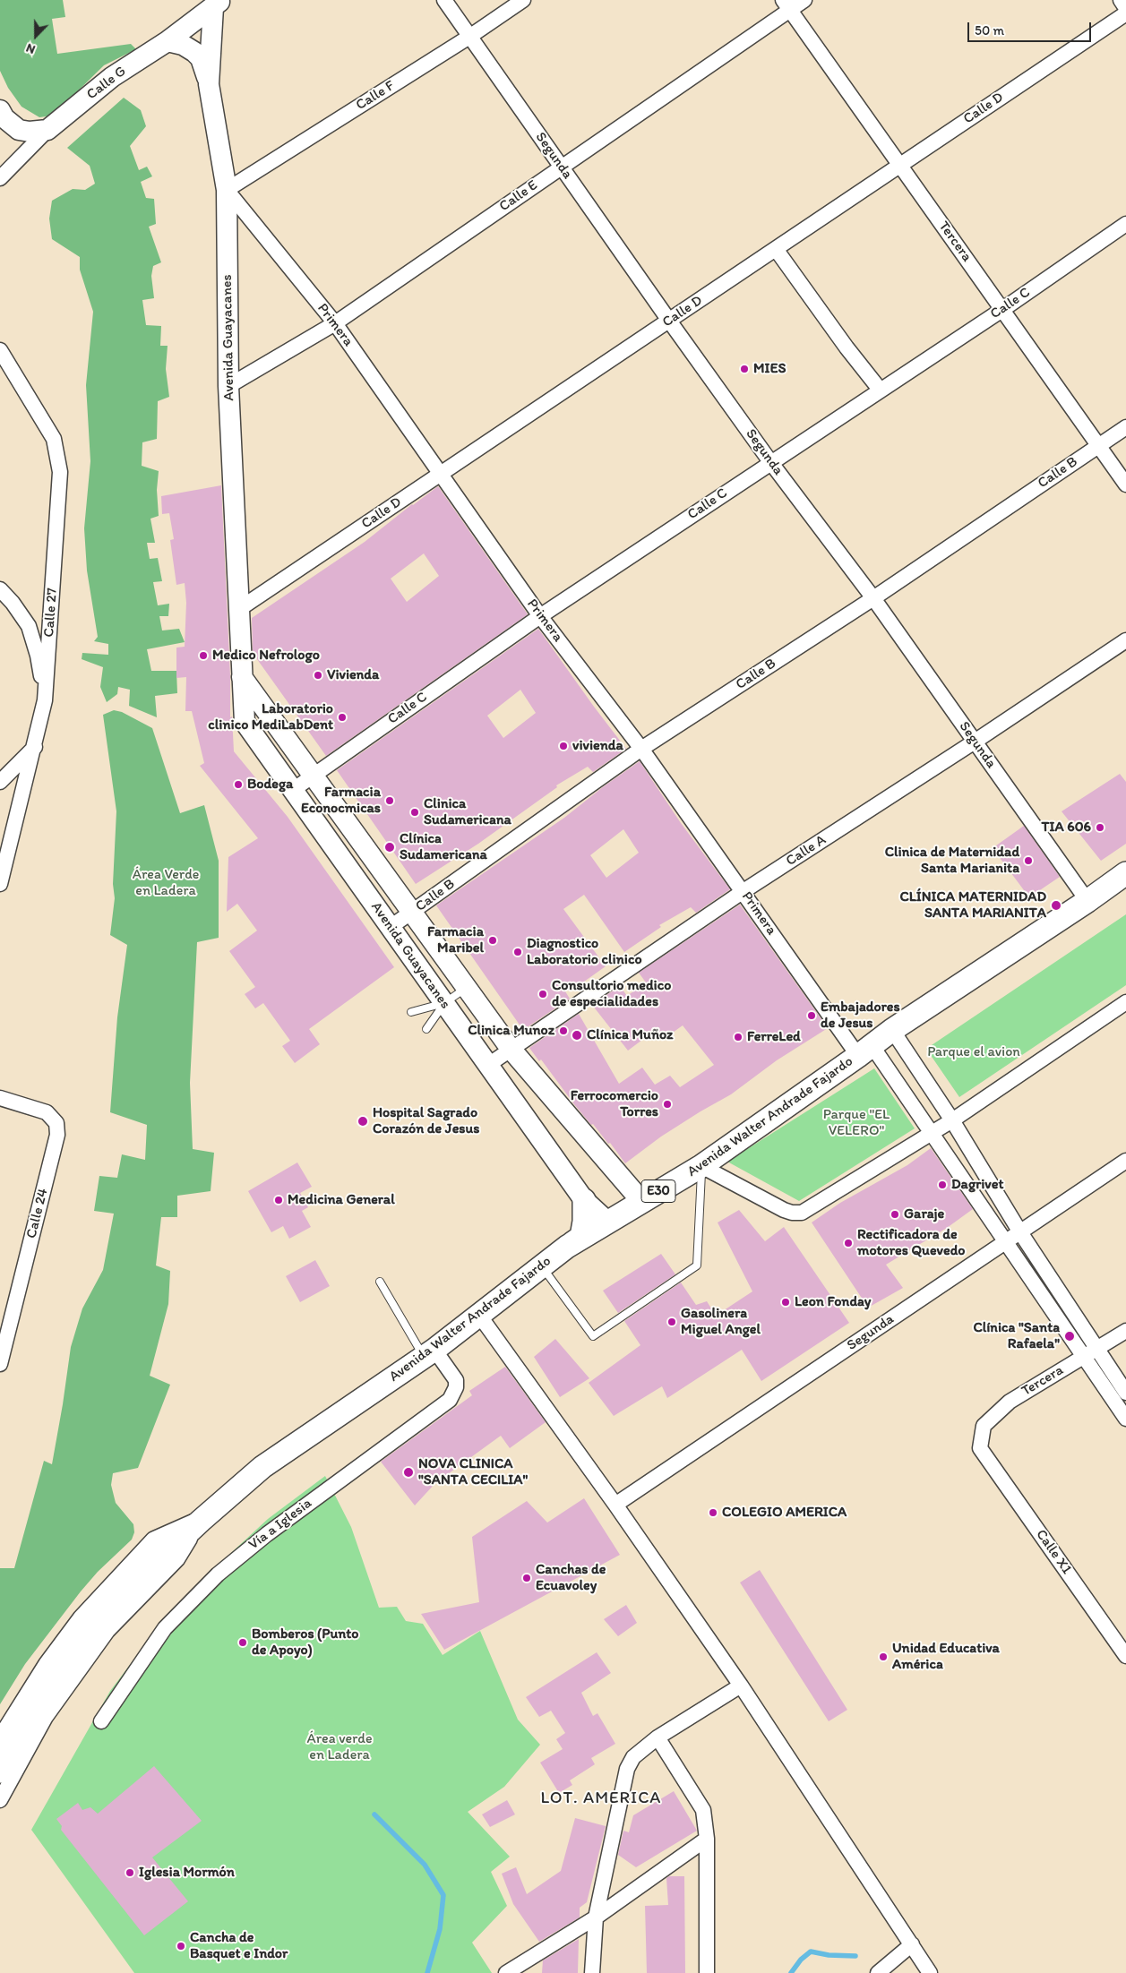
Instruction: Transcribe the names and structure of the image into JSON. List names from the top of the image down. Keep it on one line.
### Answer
{"streets":{"main road":["Avenida Walter Andrade Fajardo","E30"],"street":["Calle G","Calle F","Calle D","Segunda","Calle E","Tercera","Calle C","Primera","Avenida Guayacanes","Calle B","Calle 27","Calle A","Calle 24","Vía a Iglesia","Calle X1"]},"crossings":[["Calle G","Avenida Guayacanes"],["Calle F","Segunda"],["Calle F","Primera"],["Calle F","Avenida Guayacanes"],["Calle D","Segunda"],["Calle D","Tercera"],["Calle D","Primera"],["Calle D","Avenida Guayacanes"],["Segunda","Calle E"],["Segunda","Calle C"],["Segunda","Primera"],["Segunda","Calle B"],["Segunda","Calle A"],["Segunda","Avenida Walter Andrade Fajardo"],["Calle E","Tercera"],["Calle E","Primera"],["Calle E","Avenida Guayacanes"],["Tercera","Calle C"],["Tercera","Primera"],["Tercera","Calle B"],["Tercera","Calle X1"],["Calle C","Primera"],["Calle C","Avenida Guayacanes"],["Primera","Avenida Guayacanes"],["Primera","Calle B"],["Primera","Calle A"],["Primera","Avenida Walter Andrade Fajardo"],["Avenida Guayacanes","Calle B"],["Avenida Guayacanes","Calle A"],["Avenida Guayacanes","Avenida Walter Andrade Fajardo"],["Avenida Walter Andrade Fajardo","Vía a Iglesia"]],"districts":["LOT. AMERICA"],"parks":["Área Verde en Ladera","Parque el avion","Parque \"EL VELERO\"","Área verde en Ladera"],"places":["MIES","Medico Nefrologo","Vivienda","Laboratorio clinico MediLabDent","vivienda","Bodega","Farmacia Econocmicas","Clinica Sudamericana","TIA 606","Clínica Sudamericana","Clinica de Maternidad Santa Marianita","CLÍNICA MATERNIDAD SANTA MARIANITA","Farmacia Maribel","Diagnostico Laboratorio clinico","Consultorio medico de especialidades","Embajadores de Jesus","Clinica Munoz","Clínica Muñoz","FerreLed","Ferrocomercio Torres","Hospital Sagrado Corazón de Jesus","Dagrivet","Medicina General","Garaje","Rectificadora de motores Quevedo","Leon Fonday","Gasolinera Miguel Angel","Clínica \"Santa Rafaela\"","NOVA CLINICA \"SANTA CECILIA\"","COLEGIO AMERICA","Canchas de Ecuavoley","Bomberos (Punto de Apoyo)","Unidad Educativa América","Iglesia Mormón","Cancha de Basquet e Indor"],"scale_bar":"50 m","north":"bottom"}
